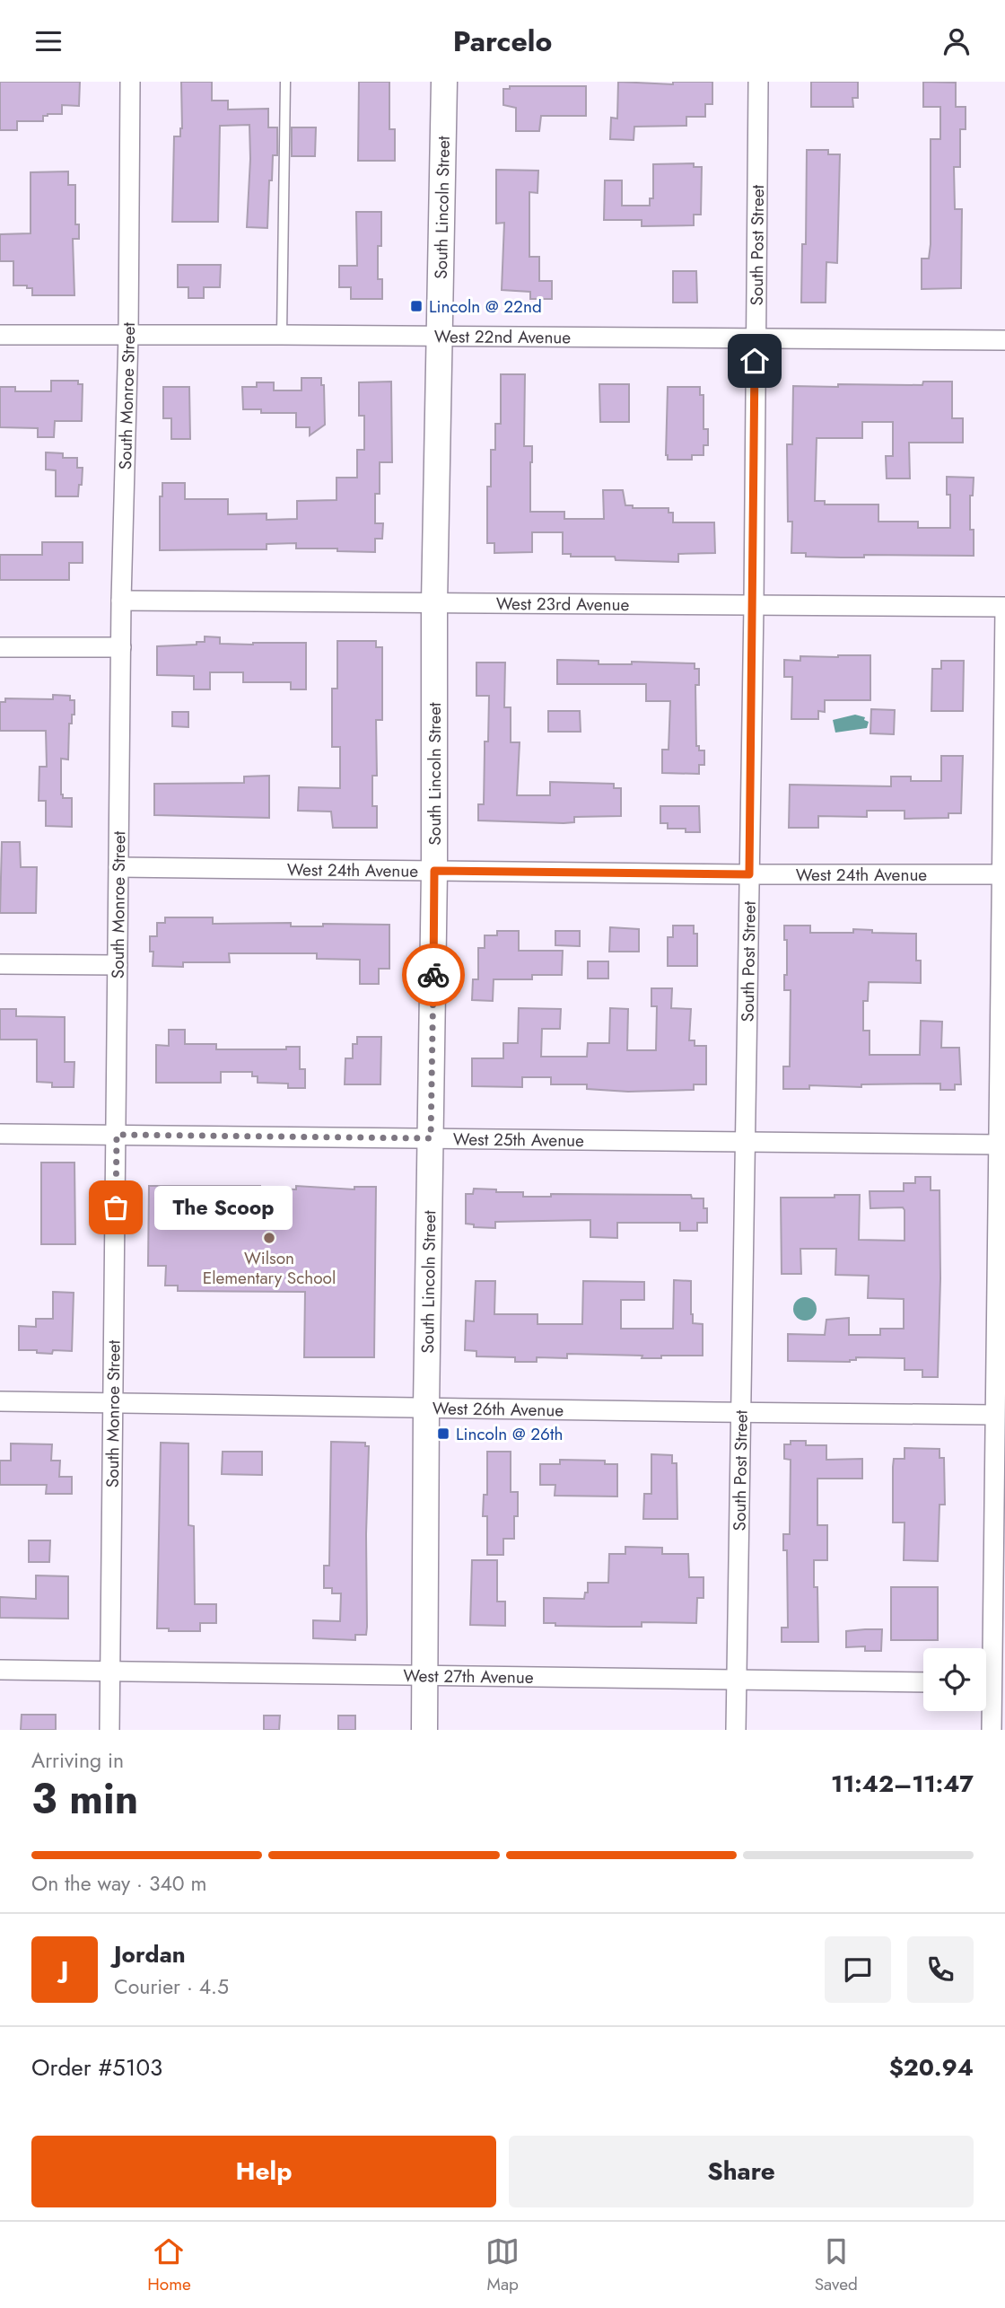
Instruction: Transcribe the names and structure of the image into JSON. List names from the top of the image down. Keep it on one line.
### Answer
{"streets":{"street":["South Lincoln Street","South Post Street","West 22nd Avenue","South Monroe Street","West 23rd Avenue","West 24th Avenue","West 25th Avenue","West 26th Avenue","West 27th Avenue"]},"crossings":[["South Lincoln Street","West 22nd Avenue"],["South Lincoln Street","West 23rd Avenue"],["South Lincoln Street","West 24th Avenue"],["South Lincoln Street","West 25th Avenue"],["South Lincoln Street","West 26th Avenue"],["South Lincoln Street","West 27th Avenue"],["South Post Street","West 22nd Avenue"],["South Post Street","West 23rd Avenue"],["South Post Street","West 24th Avenue"],["South Post Street","West 25th Avenue"],["South Post Street","West 26th Avenue"],["South Post Street","West 27th Avenue"],["West 22nd Avenue","South Monroe Street"],["South Monroe Street","West 23rd Avenue"],["South Monroe Street","West 24th Avenue"],["South Monroe Street","West 25th Avenue"],["South Monroe Street","West 26th Avenue"],["South Monroe Street","West 27th Avenue"]],"places":{"transit":["Lincoln @ 22nd","Lincoln @ 26th"],"other":["The Scoop","Wilson Elementary School"]},"page":{"header":"Parcelo","bubble":"The Scoop","heading":["3 min","Arriving in","11:42–11:47"],"panel":["Jordan","Courier · 4.5","Order #5103","$20.94"],"bar":"On the way · 340 m","round":"J","buttons":["Help","Share"],"tabs":["Home","Map","Saved"]}}
